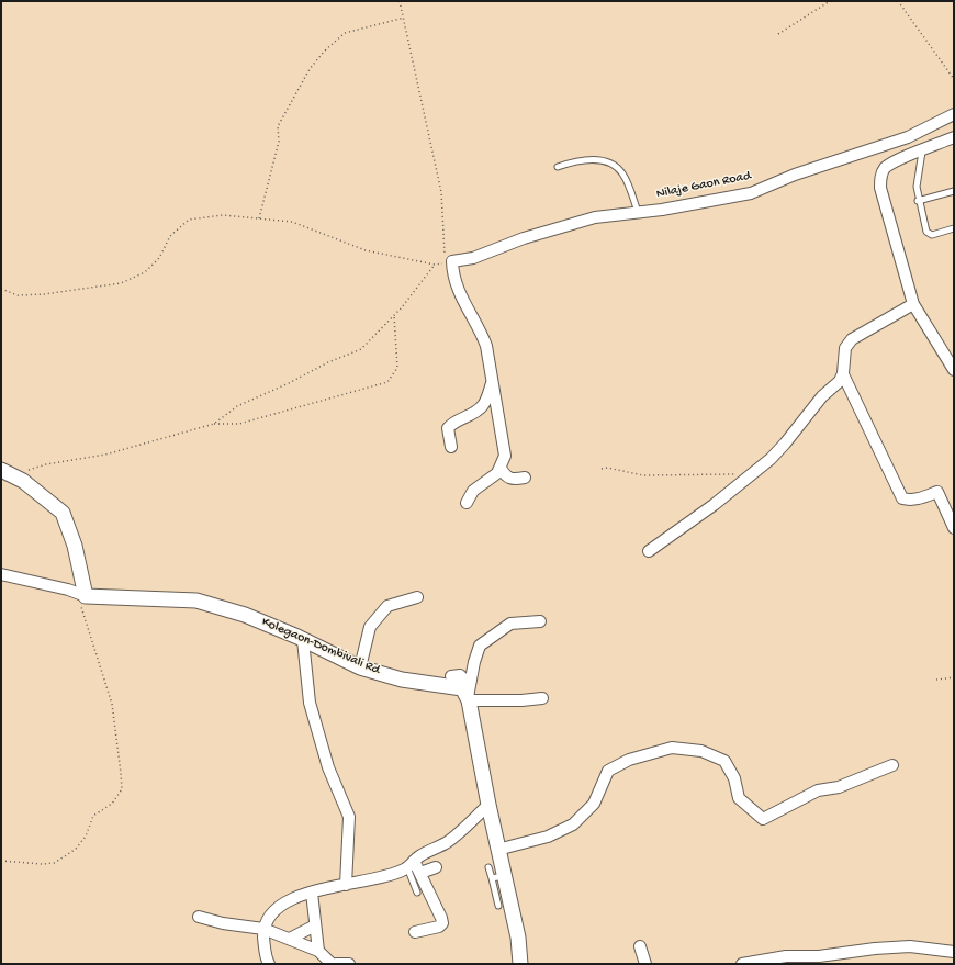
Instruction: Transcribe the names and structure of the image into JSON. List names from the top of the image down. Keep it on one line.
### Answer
{"streets":{"street":["Nilaje Gaon Road","Kolegaon-Dombivali Rd"]}}
